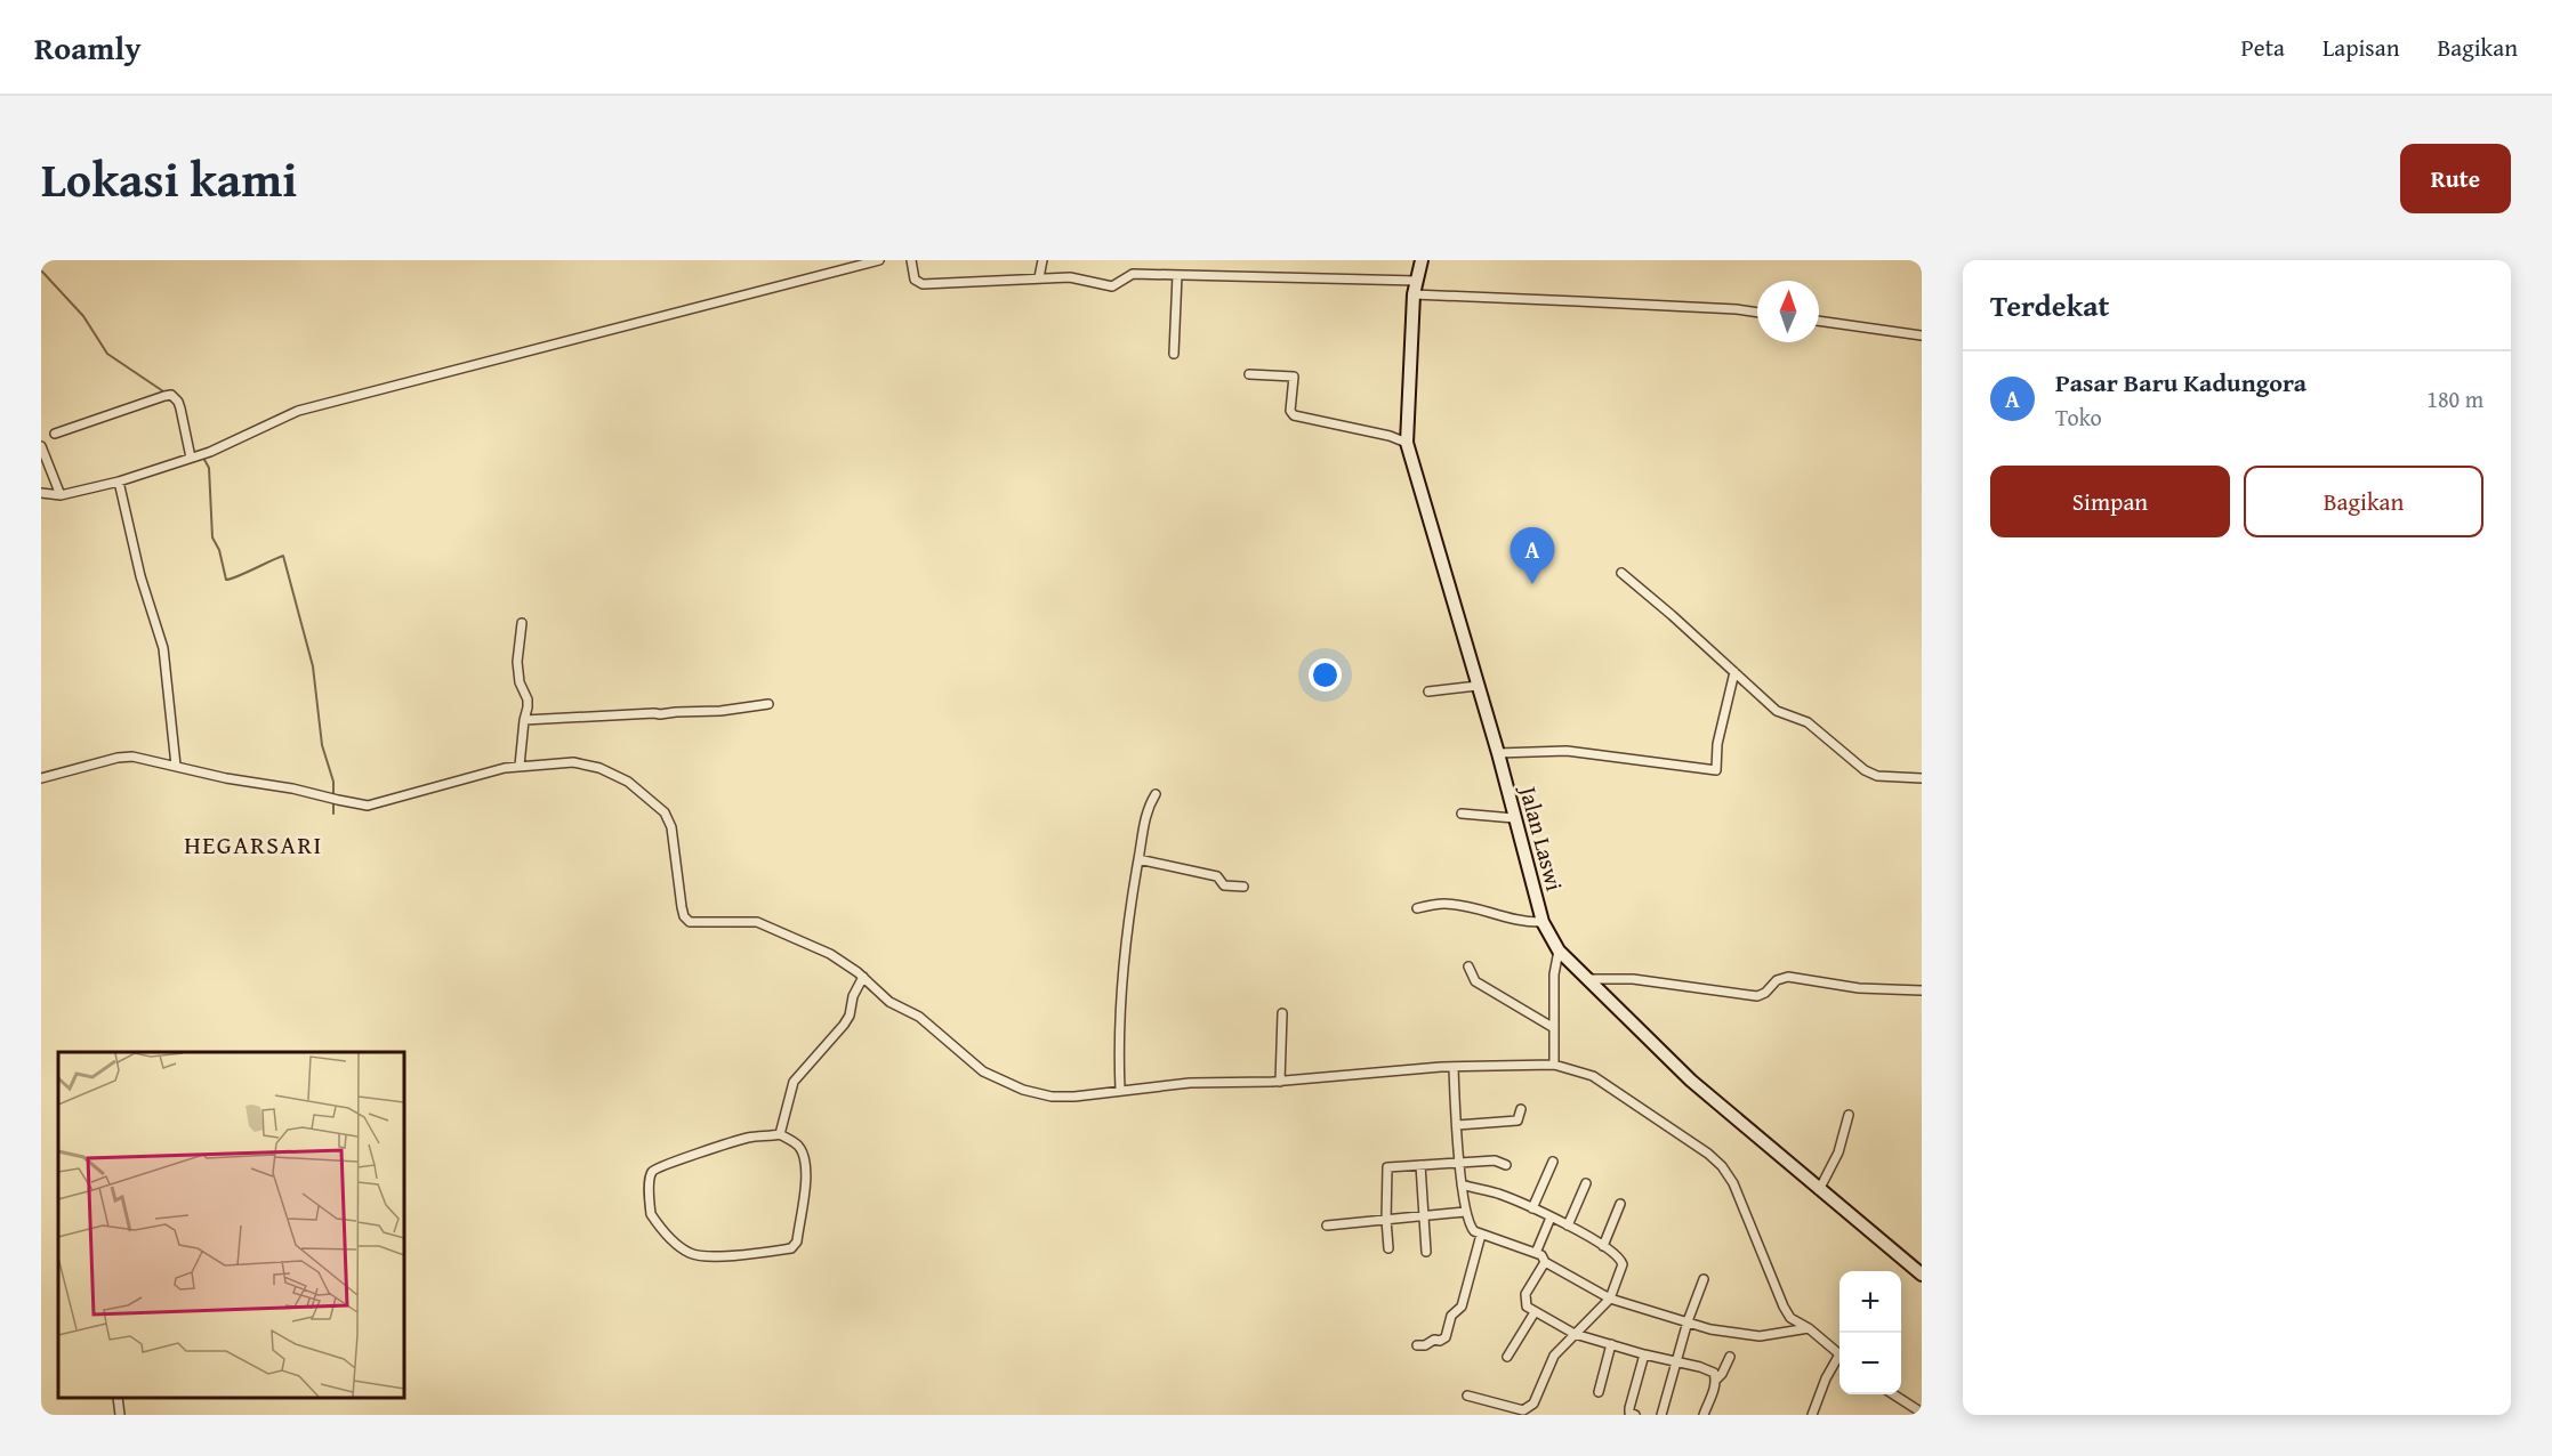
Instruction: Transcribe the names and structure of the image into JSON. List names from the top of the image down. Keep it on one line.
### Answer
{"streets":{"street":["Jalan Laswi"]},"districts":["HEGARSARI"],"north":"top","page":{"header":"Roamly","nav":["Peta","Lapisan","Bagikan"],"title":"Lokasi kami","buttons":["Rute",["Simpan","Bagikan"]],"heading":"Terdekat","list":[{"mark":"A","name":"Pasar Baru Kadungora","note":"Toko","value":"180 m"}],"pins":"A","map_buttons":["+","−"]}}
